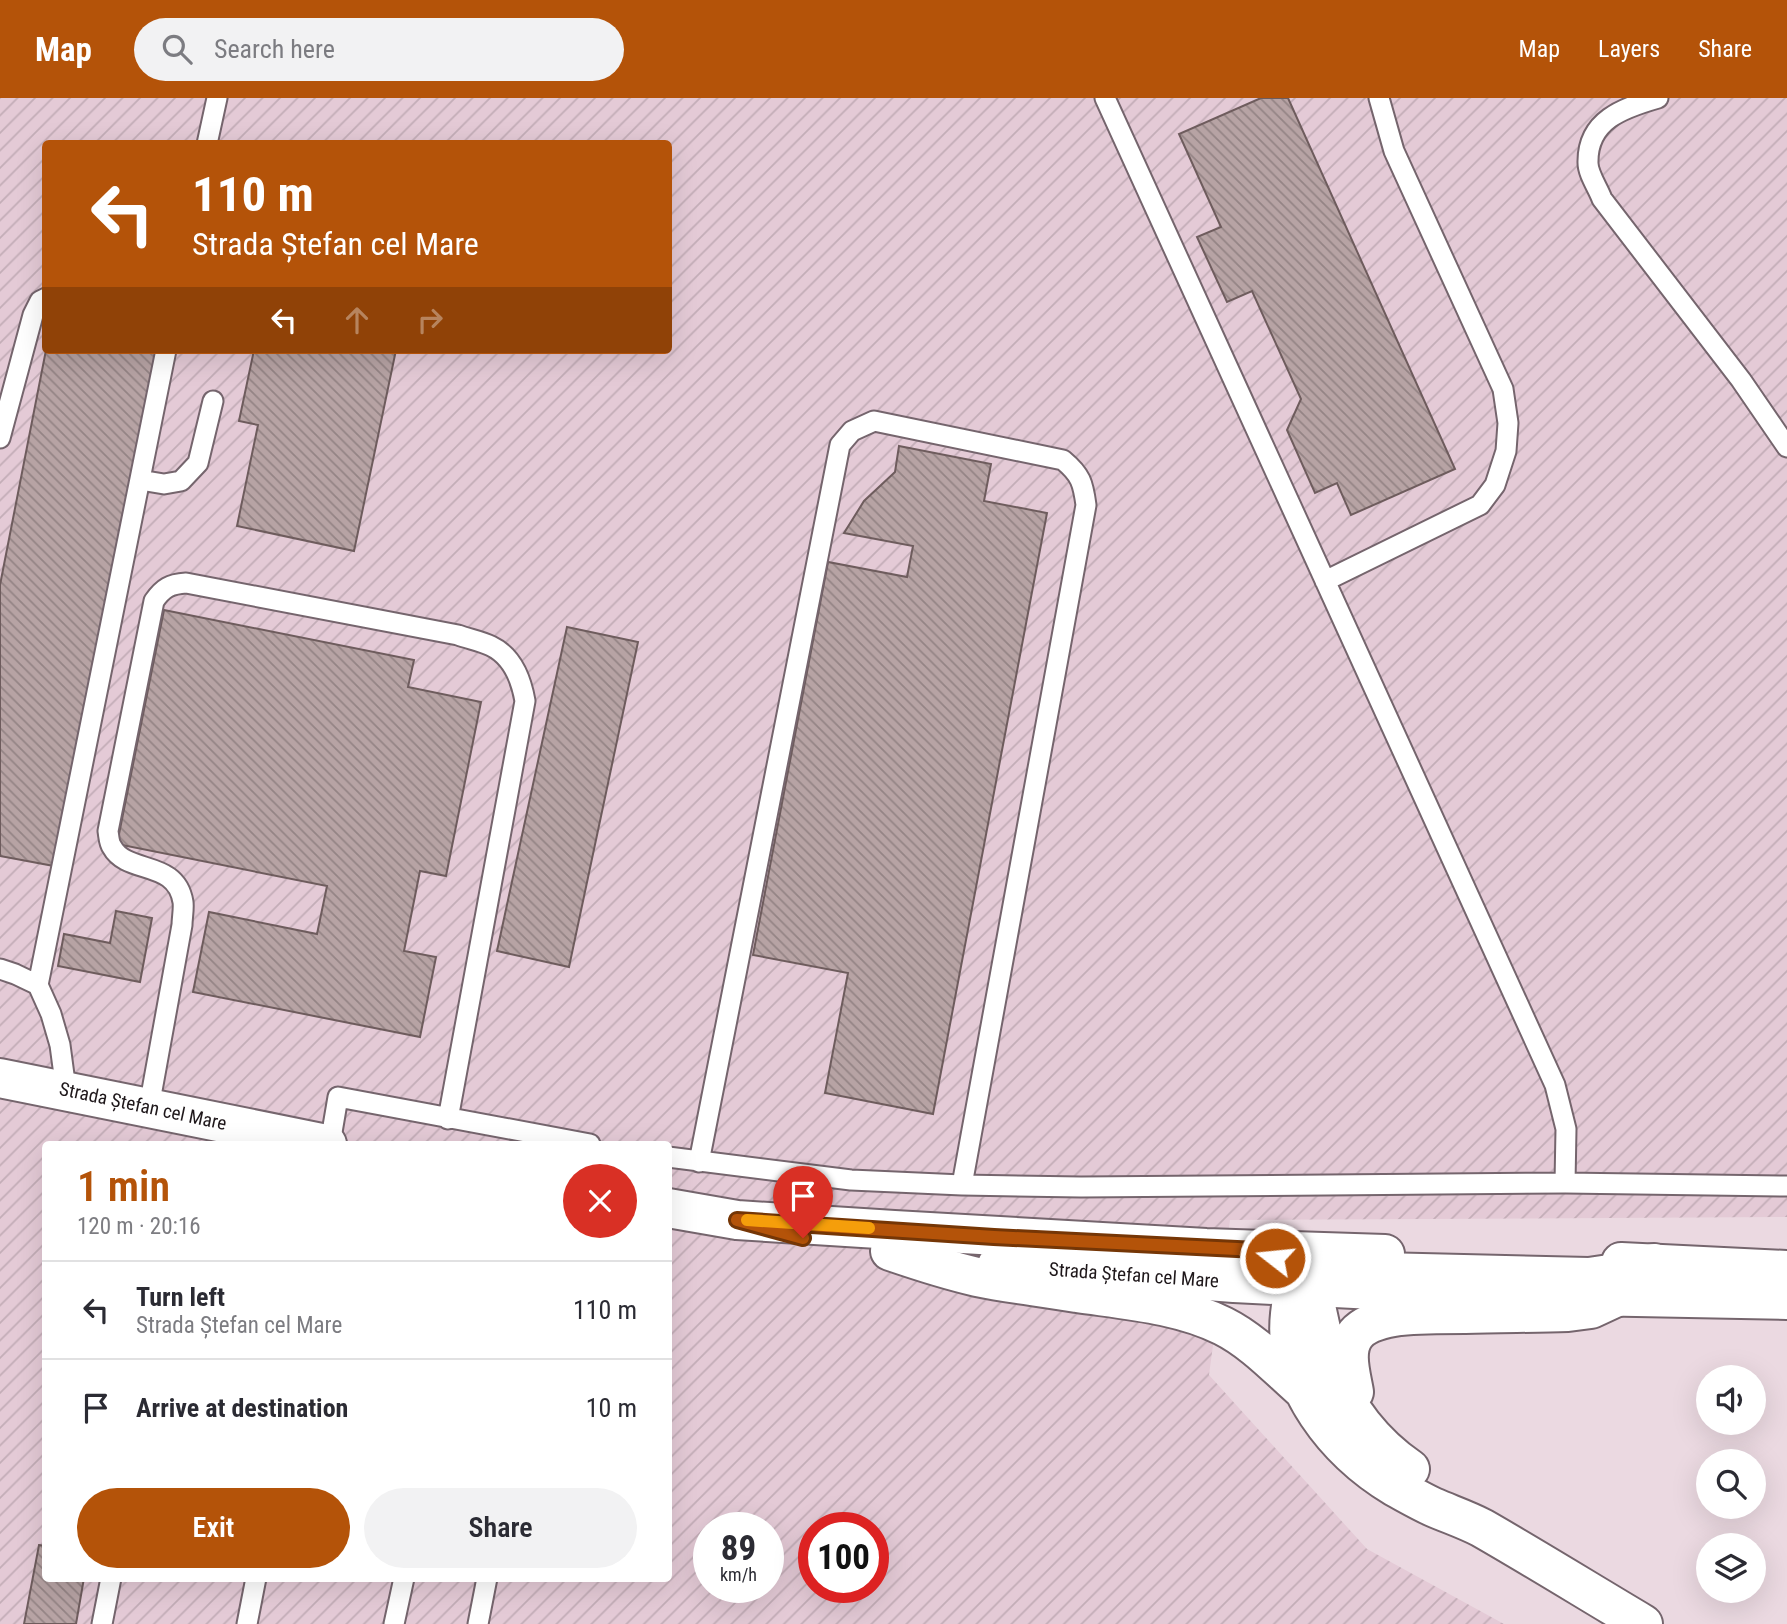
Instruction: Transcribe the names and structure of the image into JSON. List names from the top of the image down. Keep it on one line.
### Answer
{"streets":{"main road":["Strada Ștefan cel Mare"]},"page":{"header":"Map","search":"Search here","nav":["Map","Layers","Share"],"turn":["110 m","Strada Ștefan cel Mare"],"heading":["1 min","120 m · 20:16"],"list":[{"name":"Turn left","note":"Strada Ștefan cel Mare","value":"110 m"},{"name":"Arrive at destination","value":"10 m"}],"buttons":["Exit","Share"],"speed":"89 km/h","limit":"100"}}
